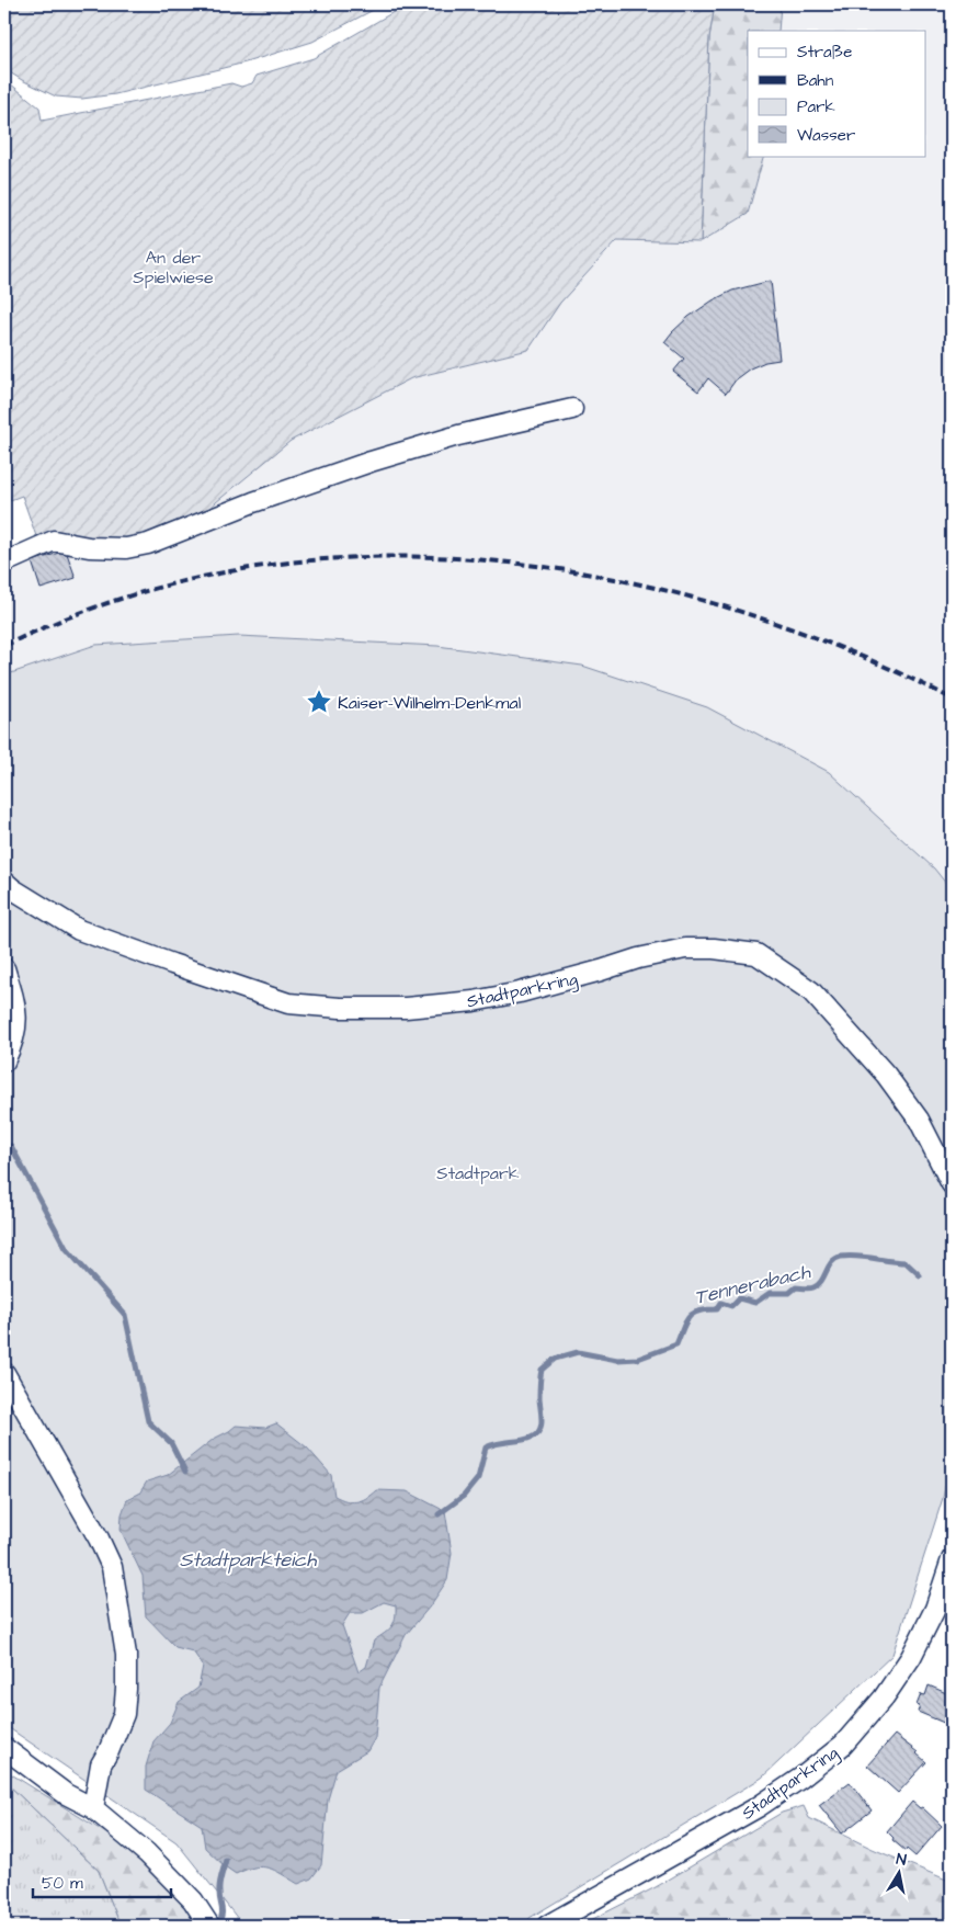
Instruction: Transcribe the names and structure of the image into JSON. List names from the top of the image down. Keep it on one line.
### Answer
{"streets":{"street":["Stadtparkring"]},"water":["Tennerabach","Stadtparkteich"],"parks":["An der Spielwiese","Stadtpark"],"places":{"place":["Kaiser-Wilhelm-Denkmal"]},"legend":["Straße","Bahn","Park","Wasser"],"scale_bar":"50 m","north":"top"}
